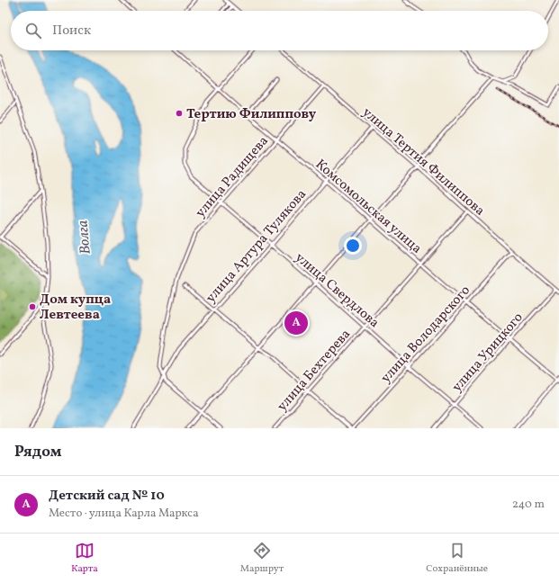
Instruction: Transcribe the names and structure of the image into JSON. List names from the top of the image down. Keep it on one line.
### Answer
{"streets":{"street":["улица Тертия Филиппова","улица Радищева","Комсомольская улица","улица Артура Тулякова","улица Свердлова","улица Володарского","улица Урицкого","улица Бехтерева"]},"crossings":[["улица Тертия Филиппова","улица Радищева"],["улица Тертия Филиппова","улица Артура Тулякова"],["улица Тертия Филиппова","улица Володарского"],["улица Тертия Филиппова","улица Урицкого"],["улица Тертия Филиппова","улица Бехтерева"],["улица Радищева","Комсомольская улица"],["улица Радищева","улица Артура Тулякова"],["улица Радищева","улица Свердлова"],["Комсомольская улица","улица Артура Тулякова"],["Комсомольская улица","улица Свердлова"],["Комсомольская улица","улица Володарского"],["Комсомольская улица","улица Урицкого"],["Комсомольская улица","улица Бехтерева"],["улица Артура Тулякова","улица Свердлова"],["улица Свердлова","улица Володарского"],["улица Свердлова","улица Урицкого"],["улица Свердлова","улица Бехтерева"]],"water":["Волга"],"places":["Тертию Филиппову","Дом купца Левтеева"],"page":{"search":"Поиск","pins":"A","heading":"Рядом","list":[{"mark":"A","name":"Детский сад № 10","note":"Место · улица Карла Маркса","value":"240 m"}],"nav":["Карта","Маршрут","Сохранённые"]}}
